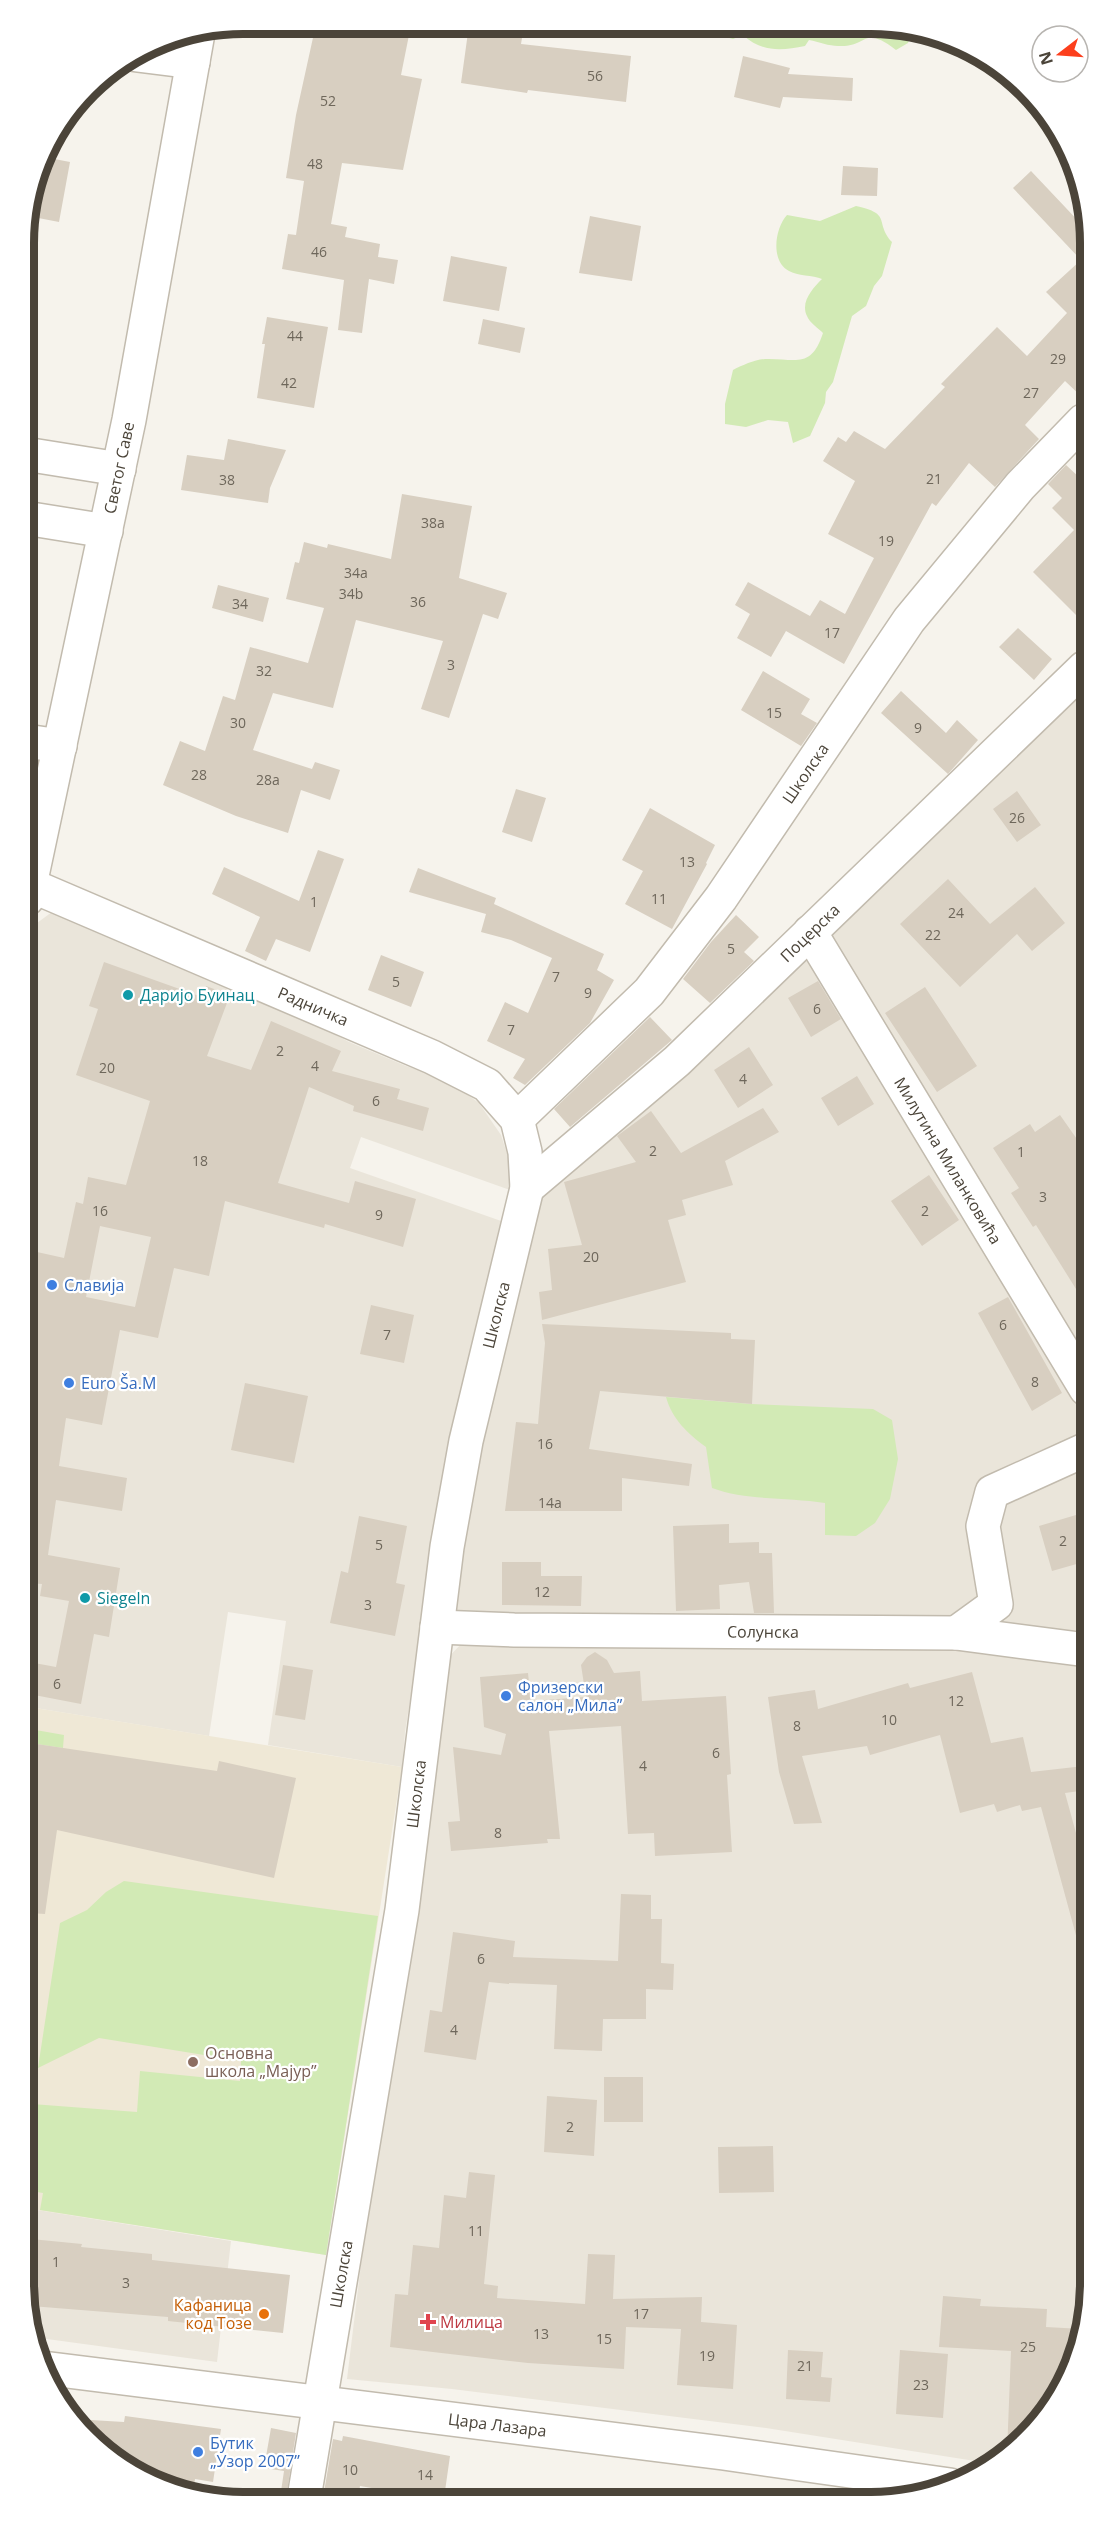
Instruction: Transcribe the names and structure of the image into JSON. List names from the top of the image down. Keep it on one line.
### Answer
{"streets":{"street":["Светог Саве","Школска","Поцерска","Радничка","Милутина Миланковића","Солунска","Цара Лазара"]},"crossings":[["Школска","Поцерска"],["Школска","Радничка"],["Школска","Солунска"],["Школска","Цара Лазара"],["Поцерска","Радничка"],["Поцерска","Милутина Миланковића"]],"places":{"other":["Даријо Буинац","Славија","Euro Ša.M","Siegeln","Фризерски салон „Мила”","Основна школа „Мајур”","Кафаница код Тозе","Бутик „Узор 2007”"],"health":["Милица"]},"house_numbers":["56","52","48","46","44","29","42","27","21","38","38a","19","34a","34b","36","34","17","3","32","15","30","9","28","28a","26","13","11","1","24","22","5","7","5","9","6","7","2","4","20","4","6","2","1","18","3","16","2","9","20","6","7","8","16","14a","2","5","12","3","6","12","10","8","6","4","8","6","4","2","11","1","3","17","13","15","25","19","21","23","10","14"],"north":"left"}
